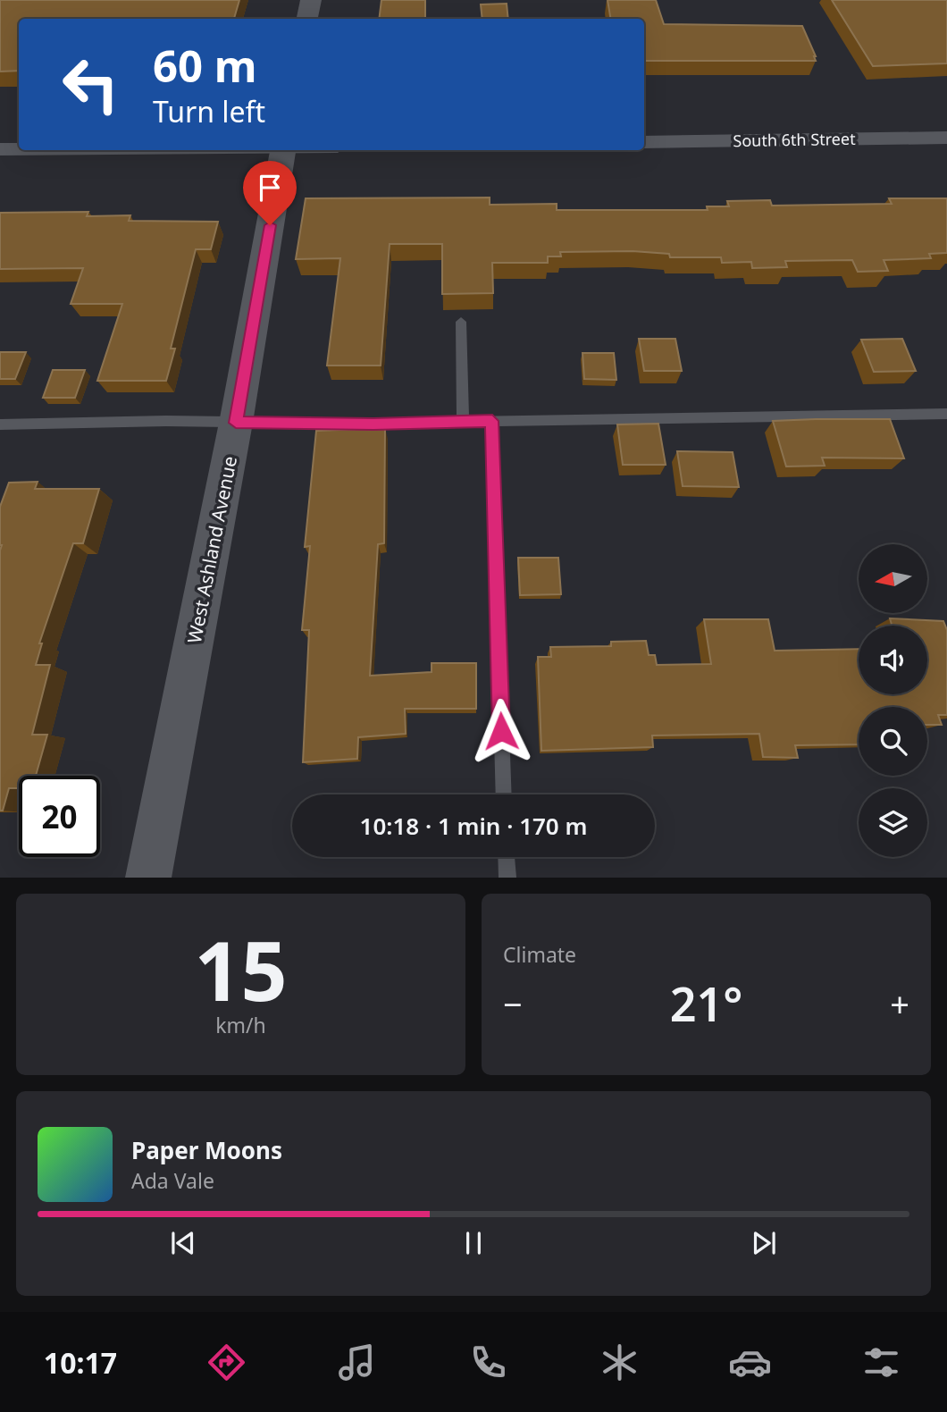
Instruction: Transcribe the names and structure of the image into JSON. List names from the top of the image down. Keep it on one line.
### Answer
{"streets":{"street":["South 6th Street","West Ashland Avenue"]},"north":"left","page":{"turn":["60 m","Turn left"],"limit":"20","trip":"10:18 · 1 min · 170 m","tile":[["15","km/h"],"Climate"],"heat":["−","21°","+"],"song":["Paper Moons","Ada Vale"],"tabs":"10:17"}}
